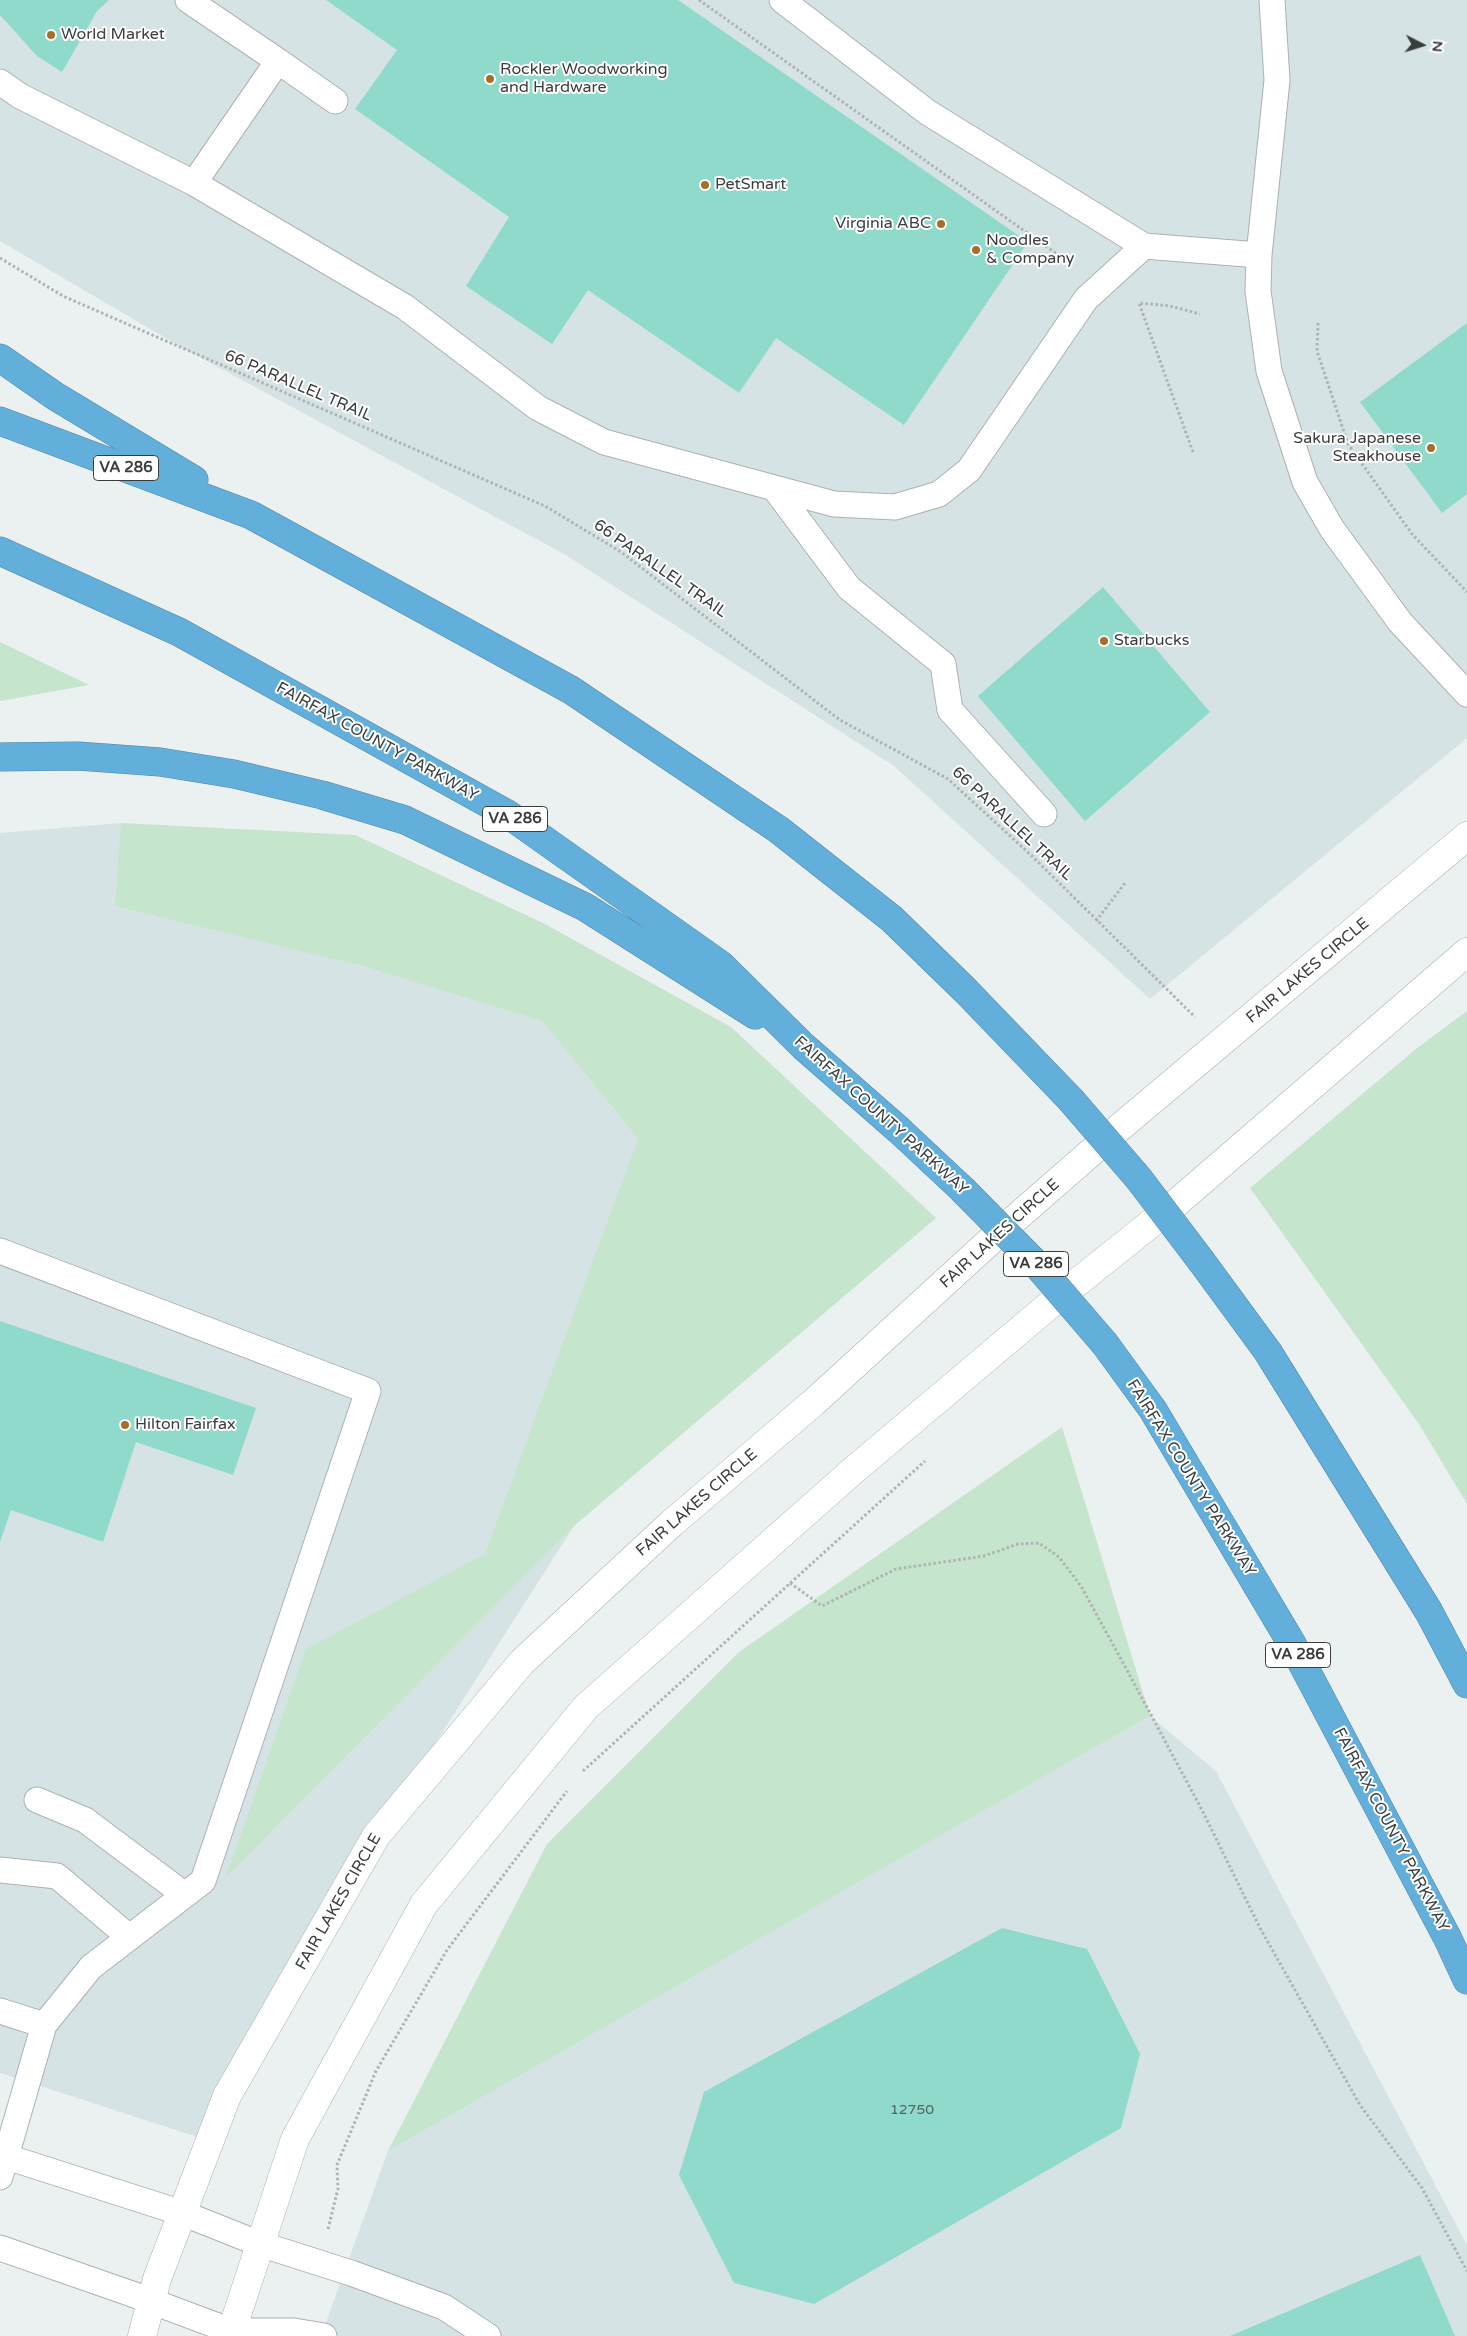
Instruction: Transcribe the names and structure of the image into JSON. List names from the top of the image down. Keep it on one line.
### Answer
{"streets":{"highway":["VA 286","FAIRFAX COUNTY PARKWAY"],"street":["FAIR LAKES CIRCLE"],"path":["66 PARALLEL TRAIL"]},"places":["World Market","Rockler Woodworking and Hardware","PetSmart","Virginia ABC","Noodles & Company","Sakura Japanese Steakhouse","Starbucks","Hilton Fairfax"],"house_numbers":["12750"],"north":"right"}
